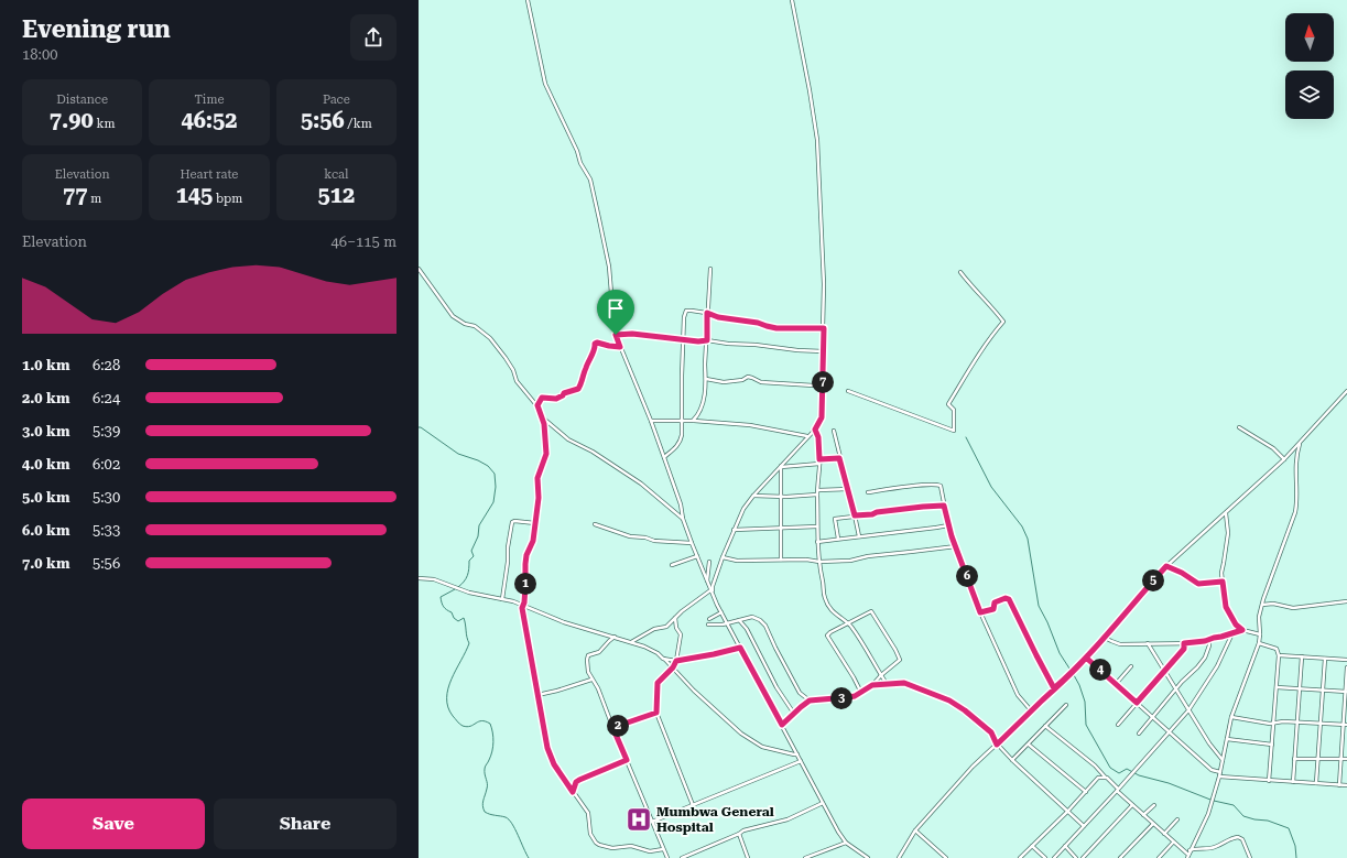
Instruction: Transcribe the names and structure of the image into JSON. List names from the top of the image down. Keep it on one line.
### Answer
{"places":{"hospital":["Mumbwa General Hospital"]},"north":"top","page":{"heading":["Evening run","18:00"],"stats":[["Distance","7.90 km"],["Time","46:52"],["Pace","5:56 /km"],["Elevation","77 m"],["Heart rate","145 bpm"],["kcal","512"]],"chart":["Elevation","46–115 m"],"list":[{"name":"1.0 km","note":"6:28"},{"name":"2.0 km","note":"6:24"},{"name":"3.0 km","note":"5:39"},{"name":"4.0 km","note":"6:02"},{"name":"5.0 km","note":"5:30"},{"name":"6.0 km","note":"5:33"},{"name":"7.0 km","note":"5:56"}],"pins":["7","6","5","1","4","3","2"],"buttons":["Save","Share"]}}
